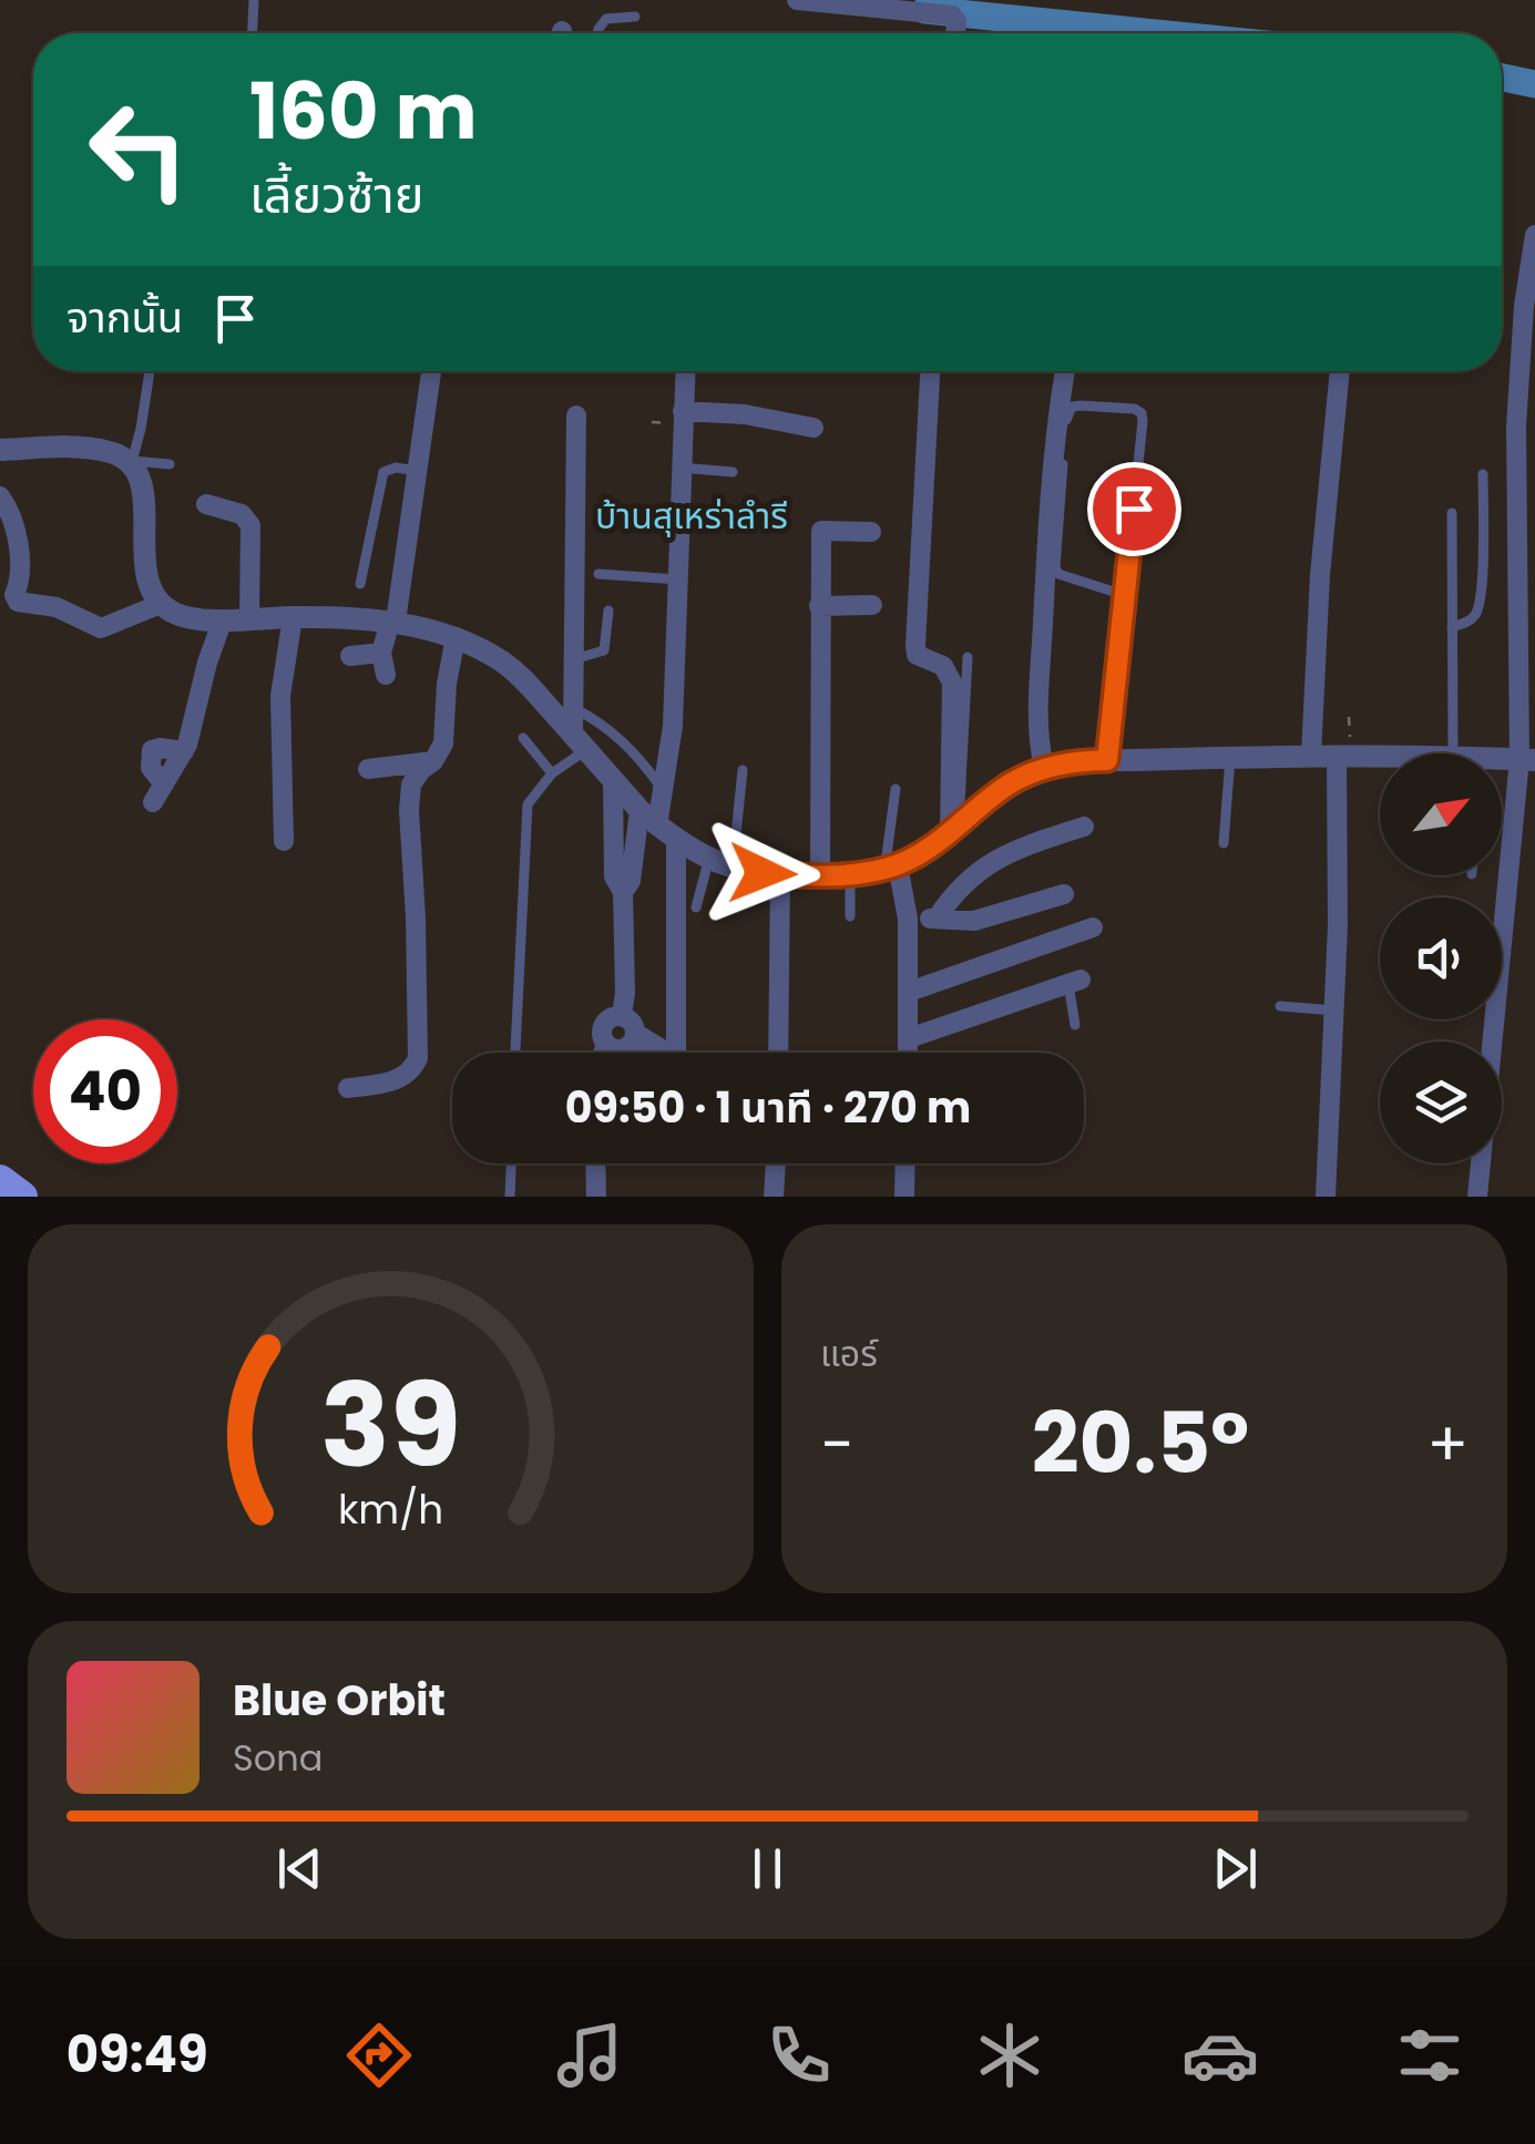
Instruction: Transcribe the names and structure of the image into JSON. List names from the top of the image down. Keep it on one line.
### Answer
{"districts":["บ้านสุเหร่าลำรี"],"north":"top right","page":{"turn":["160 m","เลี้ยวซ้าย"],"then":"จากนั้น","limit":"40","trip":"09:50 · 1 นาที · 270 m","tile":"แอร์","heat":["−","20.5°","+"],"song":["Blue Orbit","Sona"],"tabs":"09:49","gauge":["39","km/h"]}}
